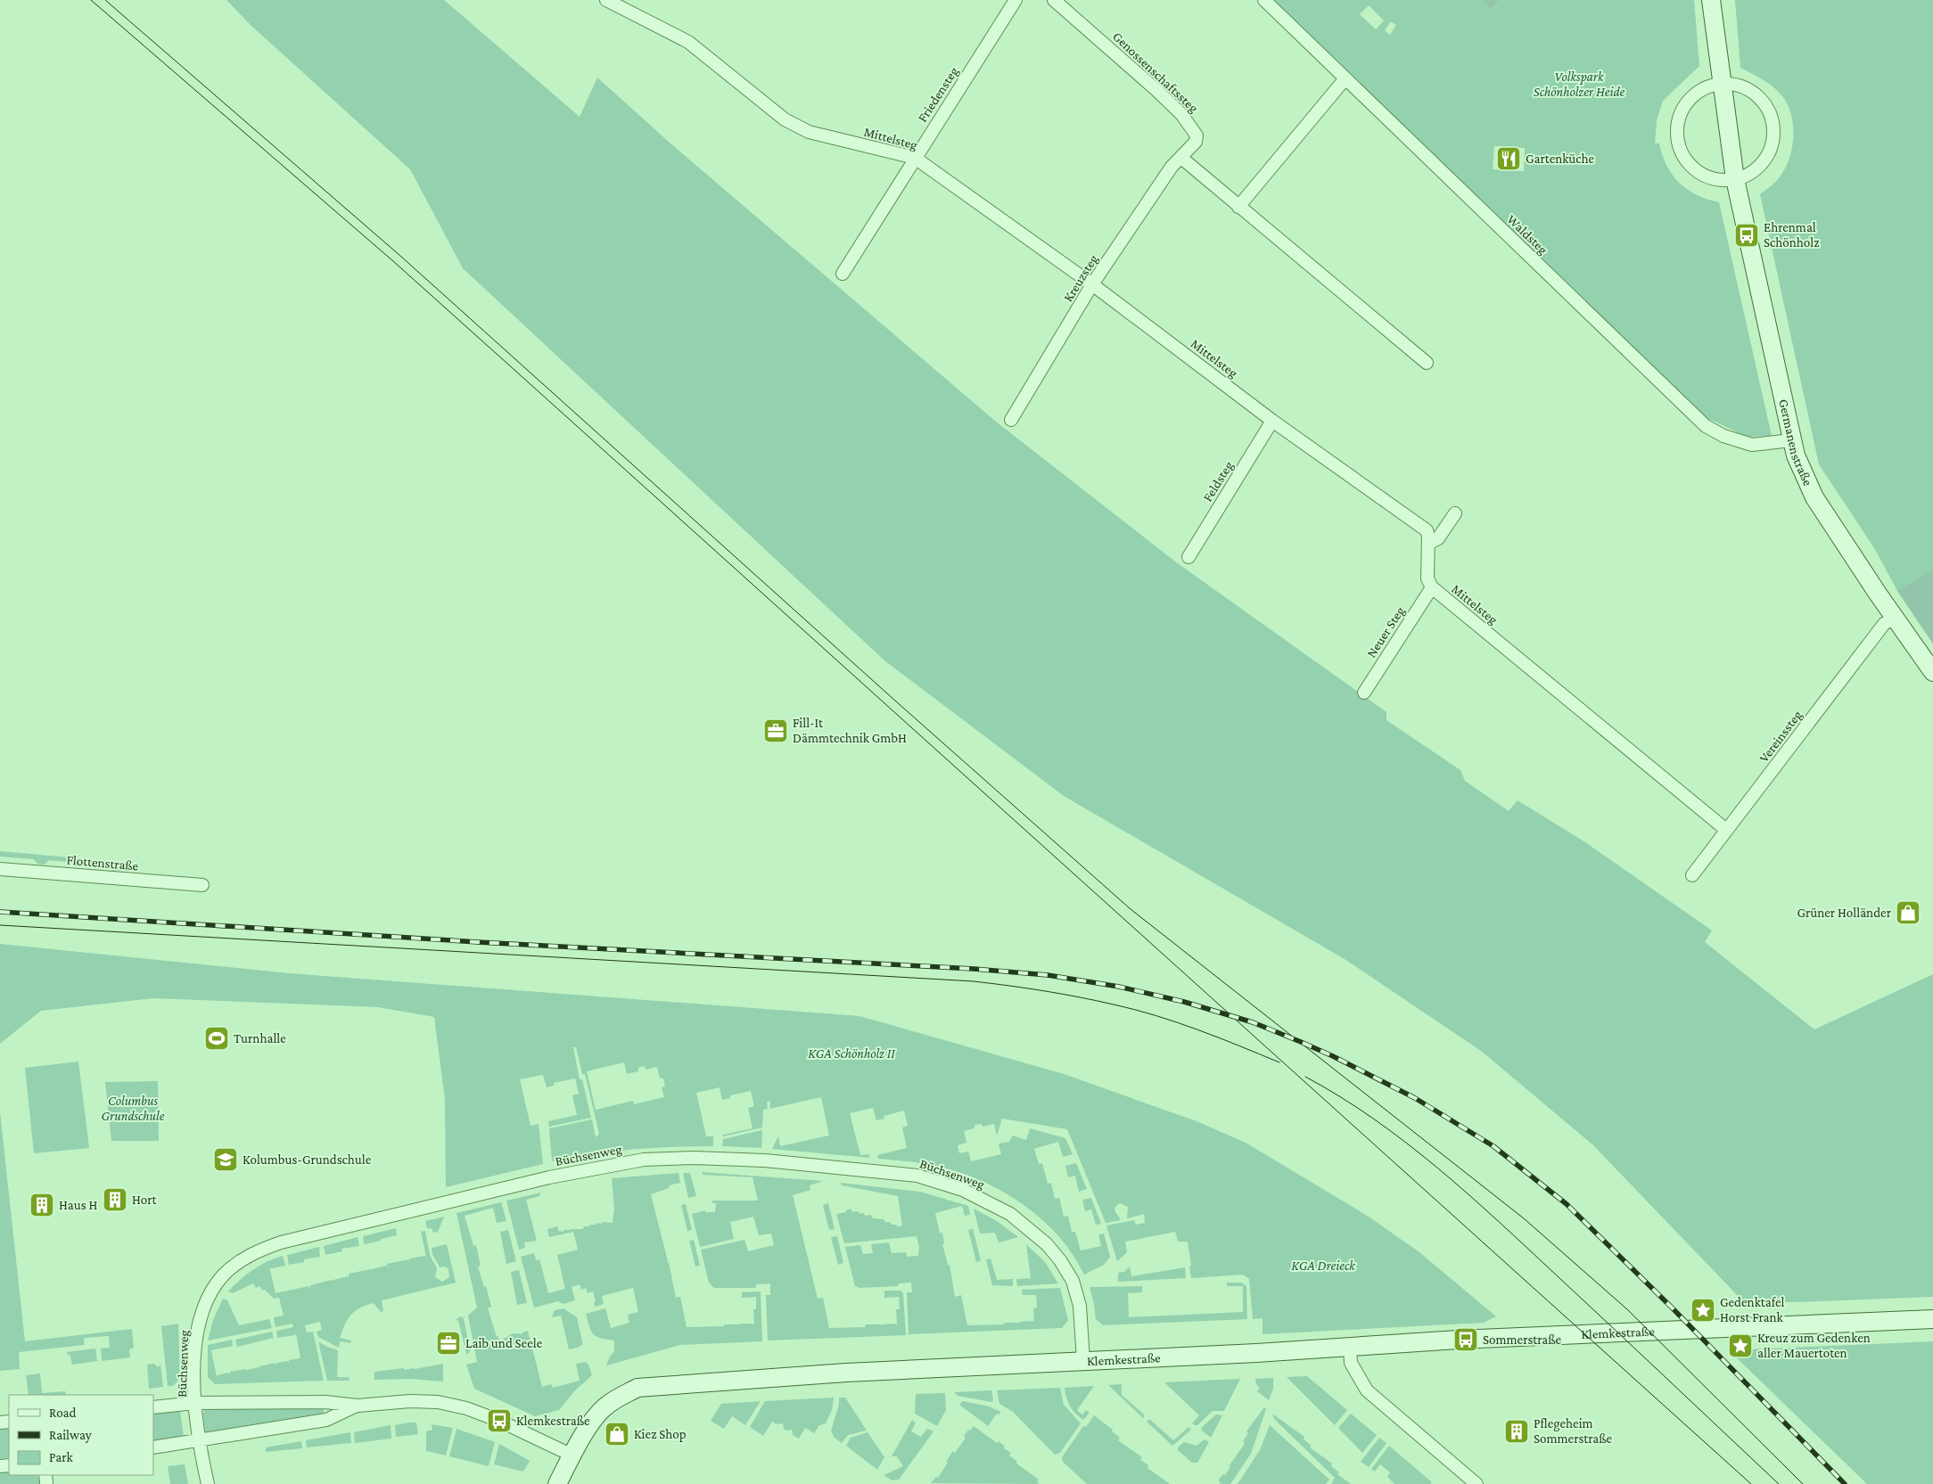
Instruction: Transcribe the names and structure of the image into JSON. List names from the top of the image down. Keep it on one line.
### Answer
{"streets":{"street":["Genossenschaftssteg","Friedensteg","Mittelsteg","Waldsteg","Kreuzsteg","Germanenstraße","Feldsteg","Neuer Steg","Vereinssteg","Flottenstraße","Büchsenweg","Klemkestraße"]},"crossings":[["Genossenschaftssteg","Kreuzsteg"],["Friedensteg","Mittelsteg"],["Mittelsteg","Kreuzsteg"],["Mittelsteg","Feldsteg"],["Mittelsteg","Neuer Steg"],["Mittelsteg","Vereinssteg"],["Waldsteg","Germanenstraße"],["Germanenstraße","Vereinssteg"],["Büchsenweg","Klemkestraße"]],"parks":["Volkspark Schönholzer Heide","KGA Schönholz II","Columbus Grundschule","KGA Dreieck"],"places":{"restaurant":["Gartenküche"],"bus stop":["Ehrenmal Schönholz","Sommerstraße","Klemkestraße"],"office":["Fill-It Dämmtechnik GmbH","Laib und Seele"],"shop":["Grüner Holländer","Kiez Shop"],"sports":["Turnhalle"],"school or university":["Kolumbus-Grundschule"],"building":["Hort","Haus H","Pflegeheim Sommerstraße"],"place":["Gedenktafel Horst Frank","Kreuz zum Gedenken aller Mauertoten"]},"legend":["Road","Railway","Park"]}
